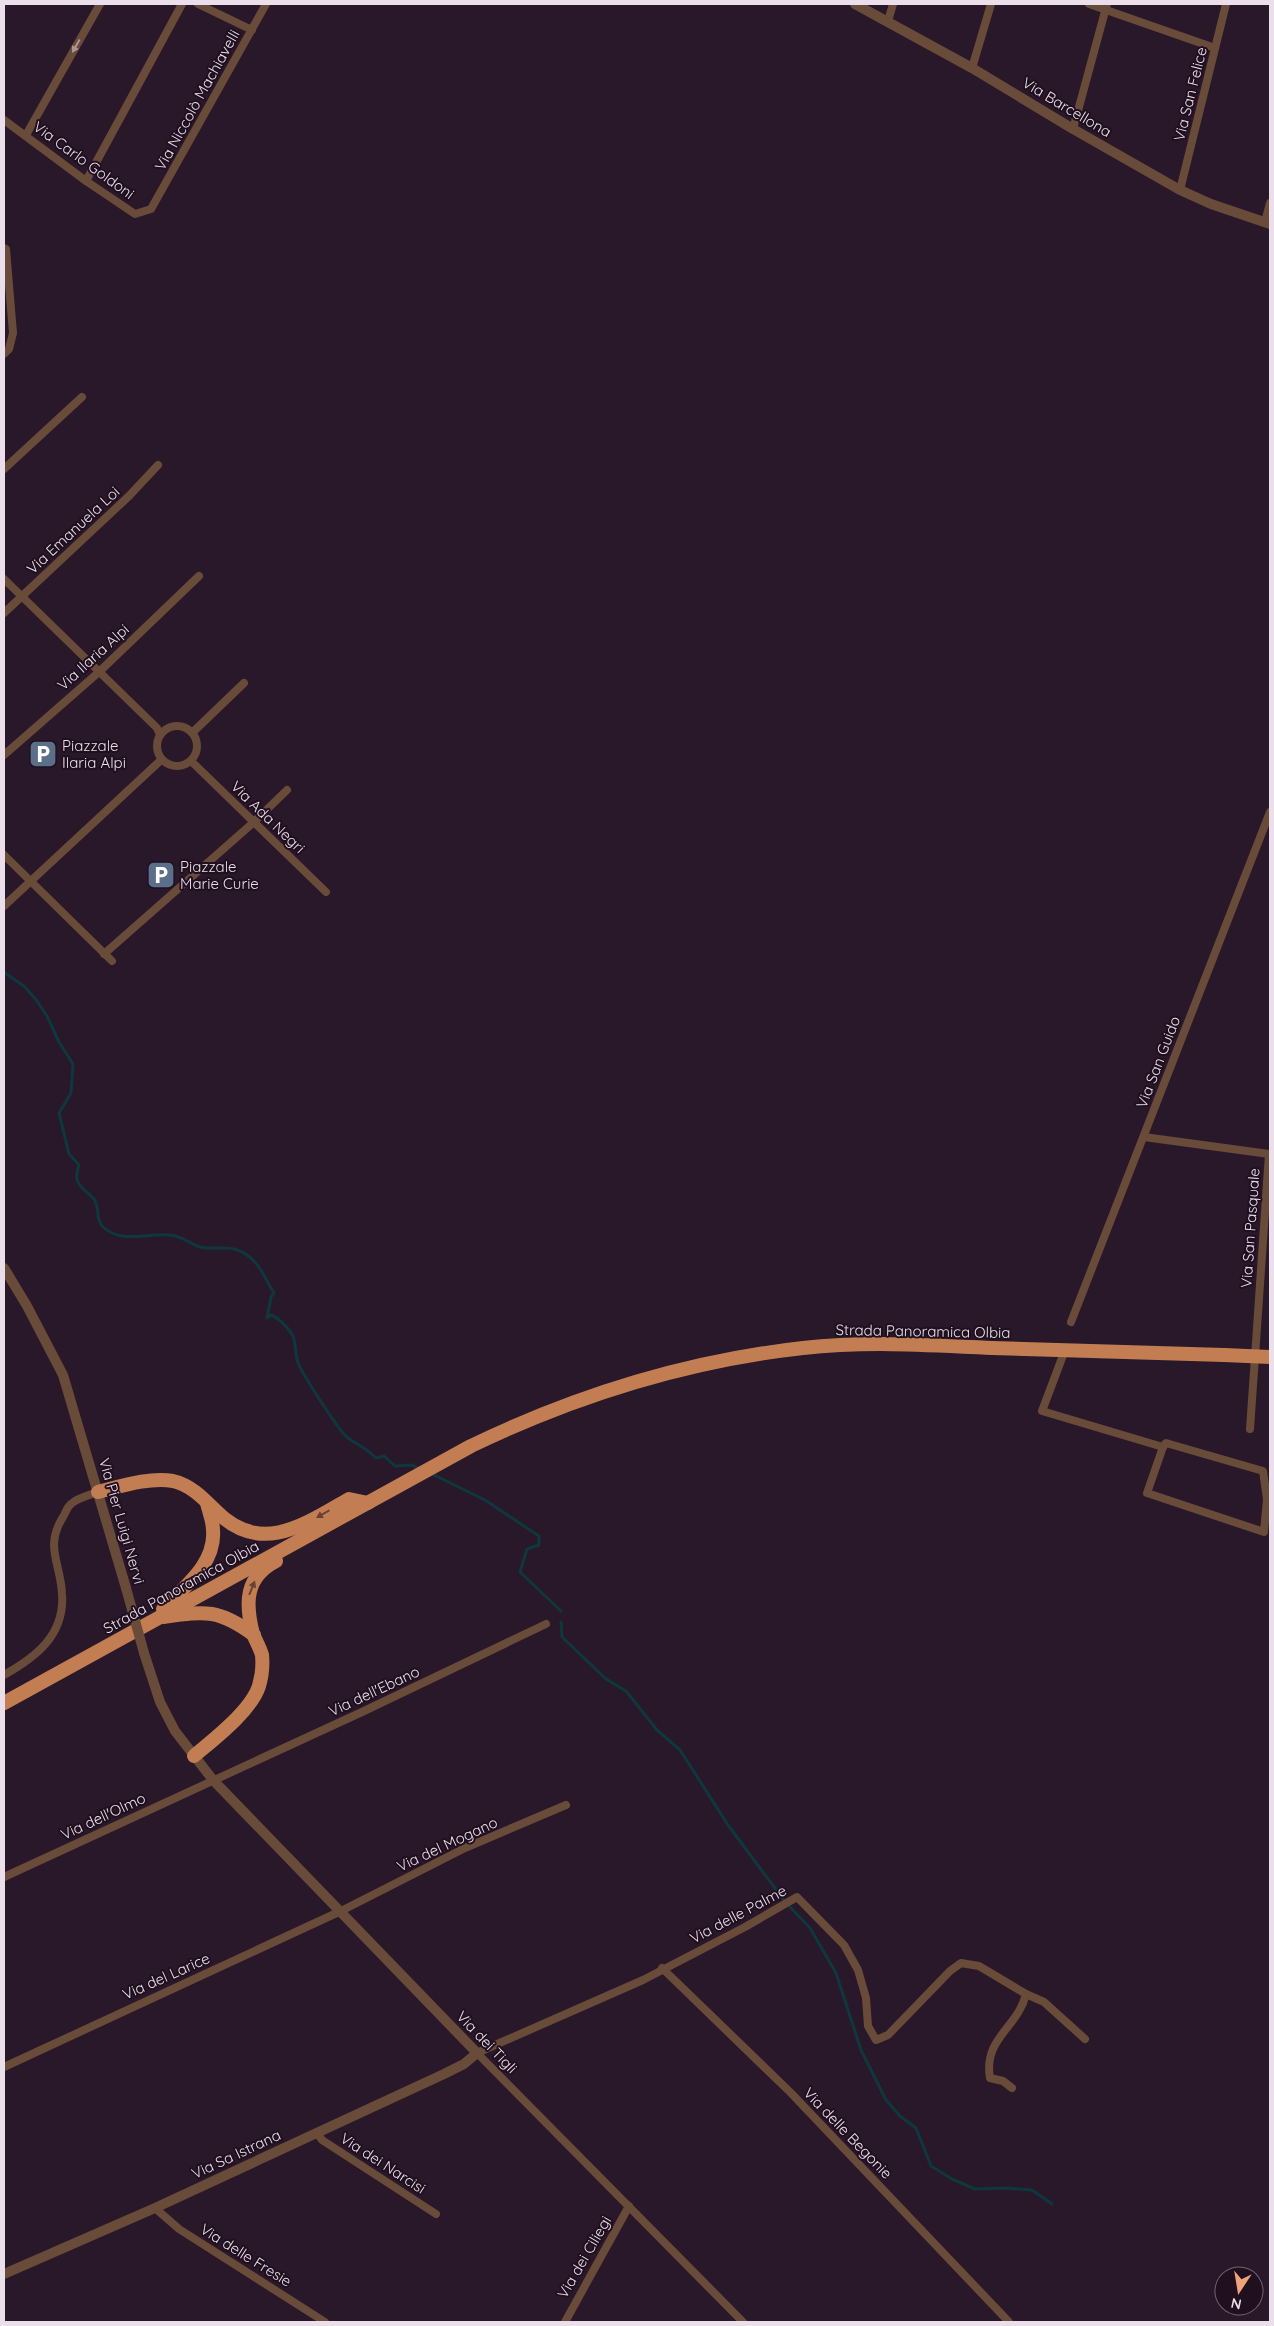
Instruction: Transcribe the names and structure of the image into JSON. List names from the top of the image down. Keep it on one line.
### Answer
{"streets":{"highway":["Strada Panoramica Olbia"],"street":["Via San Felice","Via Niccolò Machiavelli","Via Barcellona","Via Carlo Goldoni","Via Emanuela Loi","Via Ilaria Alpi","Via Ada Negri","Via San Guido","Via San Pasquale","Via Pier Luigi Nervi","Via dell'Ebano","Via dell'Olmo","Via del Mogano","Via delle Palme","Via del Larice","Via dei Tigli","Via delle Begonie","Via Sa Istrana","Via dei Narcisi","Via delle Fresie","Via dei Ciliegi"]},"crossings":[["Via San Felice","Via Barcellona"],["Via Niccolò Machiavelli","Via Carlo Goldoni"],["Via San Guido","Via San Pasquale"],["Via Pier Luigi Nervi","Via dell'Ebano"],["Via Pier Luigi Nervi","Via dell'Olmo"],["Via Pier Luigi Nervi","Via dei Tigli"],["Via dell'Ebano","Via dell'Olmo"],["Via dell'Ebano","Via dei Tigli"],["Via dell'Olmo","Via dei Tigli"],["Via del Mogano","Via del Larice"],["Via del Mogano","Via dei Tigli"],["Via delle Palme","Via dei Tigli"],["Via delle Palme","Via delle Begonie"],["Via delle Palme","Via Sa Istrana"],["Via del Larice","Via dei Tigli"],["Via dei Tigli","Via Sa Istrana"],["Via dei Tigli","Via dei Ciliegi"],["Via Sa Istrana","Via dei Narcisi"],["Via Sa Istrana","Via delle Fresie"]],"places":{"parking":["Piazzale Ilaria Alpi","Piazzale Marie Curie"]},"north":"bottom"}
